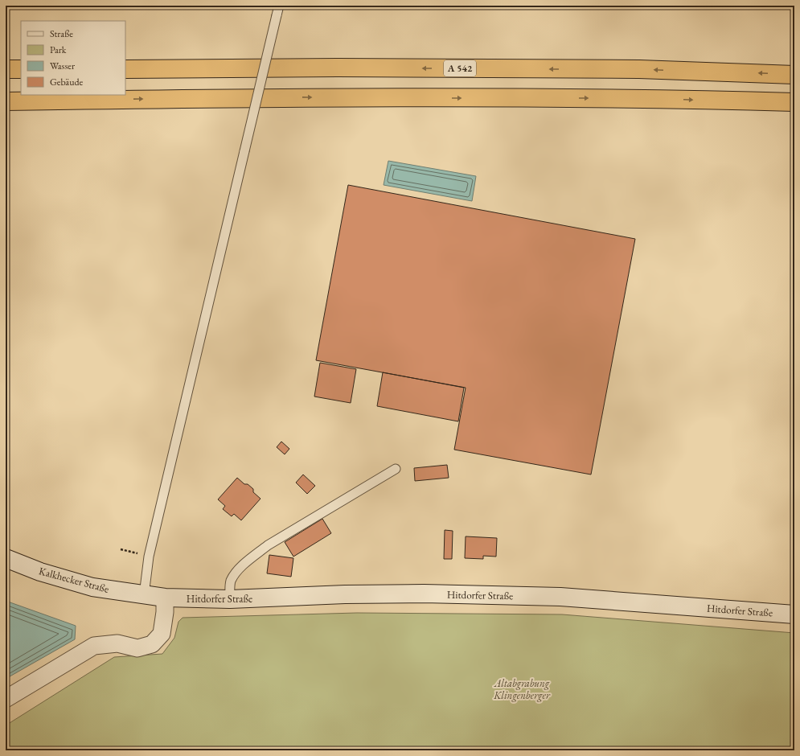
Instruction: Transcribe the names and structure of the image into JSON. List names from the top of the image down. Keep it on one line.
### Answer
{"streets":{"highway":["A 542"],"main road":["Kalkhecker Straße","Hitdorfer Straße"]},"crossings":[["Kalkhecker Straße","Hitdorfer Straße"]],"parks":["Altabgrabung Klingenberger"],"legend":["Straße","Park","Wasser","Gebäude"]}
